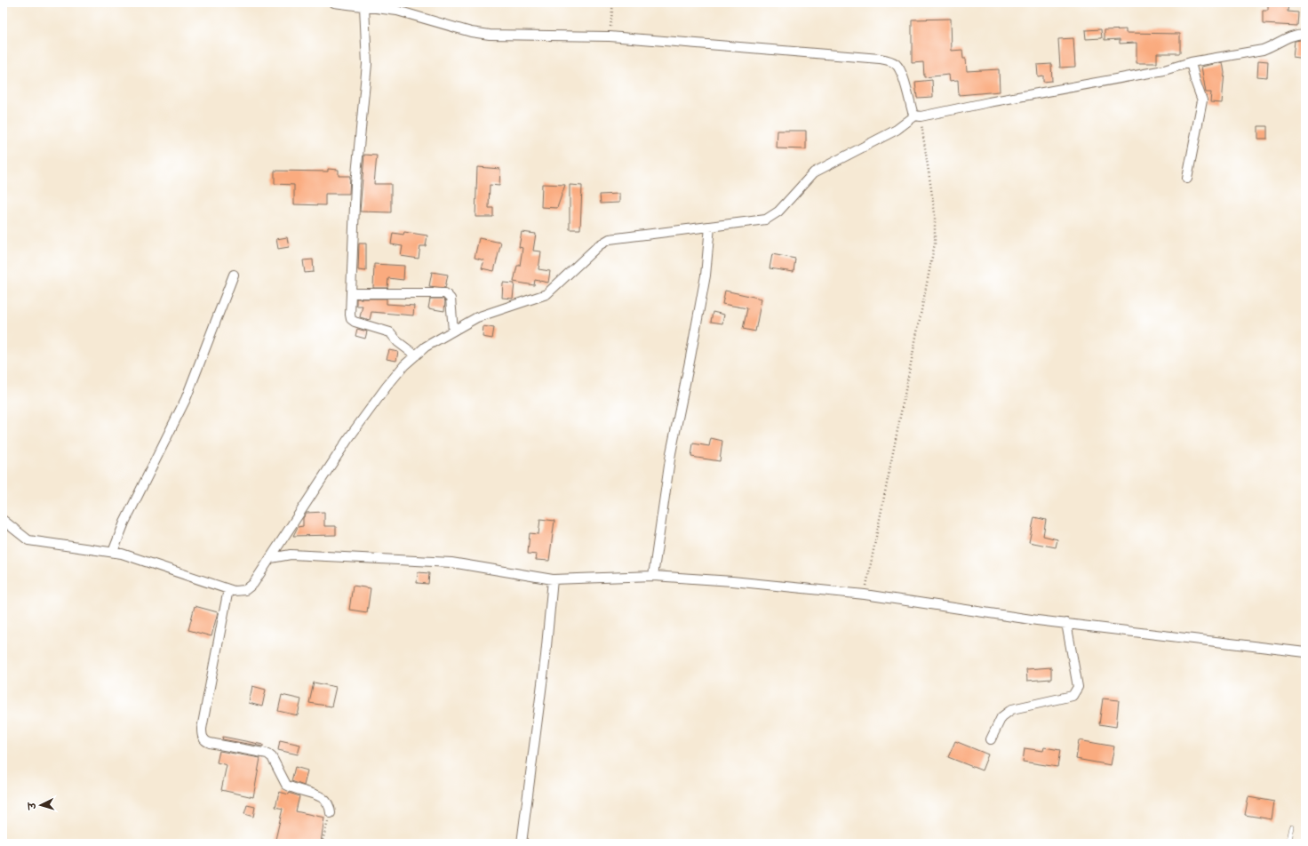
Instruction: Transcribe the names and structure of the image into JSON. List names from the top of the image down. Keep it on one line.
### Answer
{"north":"left"}
